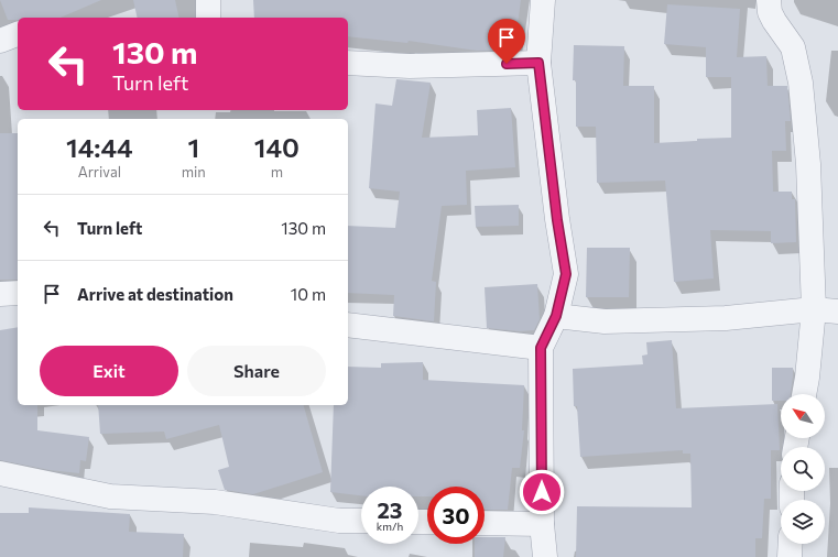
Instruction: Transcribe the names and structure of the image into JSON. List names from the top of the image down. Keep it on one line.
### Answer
{"north":"top left","page":{"turn":["130 m","Turn left"],"eta":["14:44","Arrival","1","min","140","m"],"list":[{"name":"Turn left","value":"130 m"},{"name":"Arrive at destination","value":"10 m"}],"buttons":["Exit","Share"],"speed":"23 km/h","limit":"30"}}
